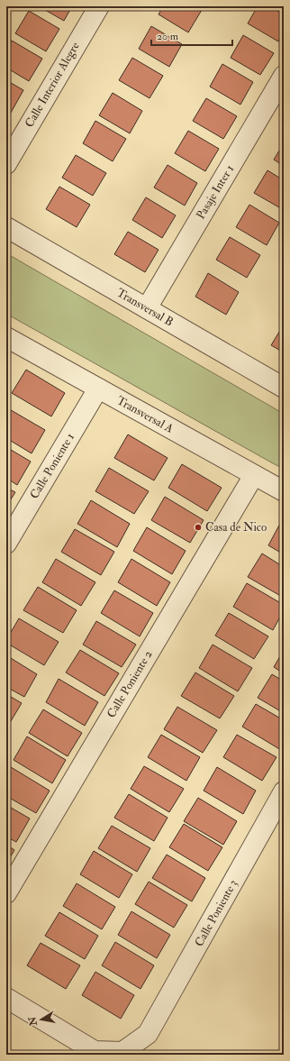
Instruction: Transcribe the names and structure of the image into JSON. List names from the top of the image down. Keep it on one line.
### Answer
{"streets":{"street":["Calle Interior Alegre","Pasaje Inter 1","Transversal B","Transversal A","Calle Poniente 1","Calle Poniente 2","Calle Poniente 3"]},"crossings":[["Pasaje Inter 1","Transversal B"],["Transversal A","Calle Poniente 1"],["Transversal A","Calle Poniente 2"]],"places":["Casa de Nico"],"scale_bar":"20 m","north":"left"}
